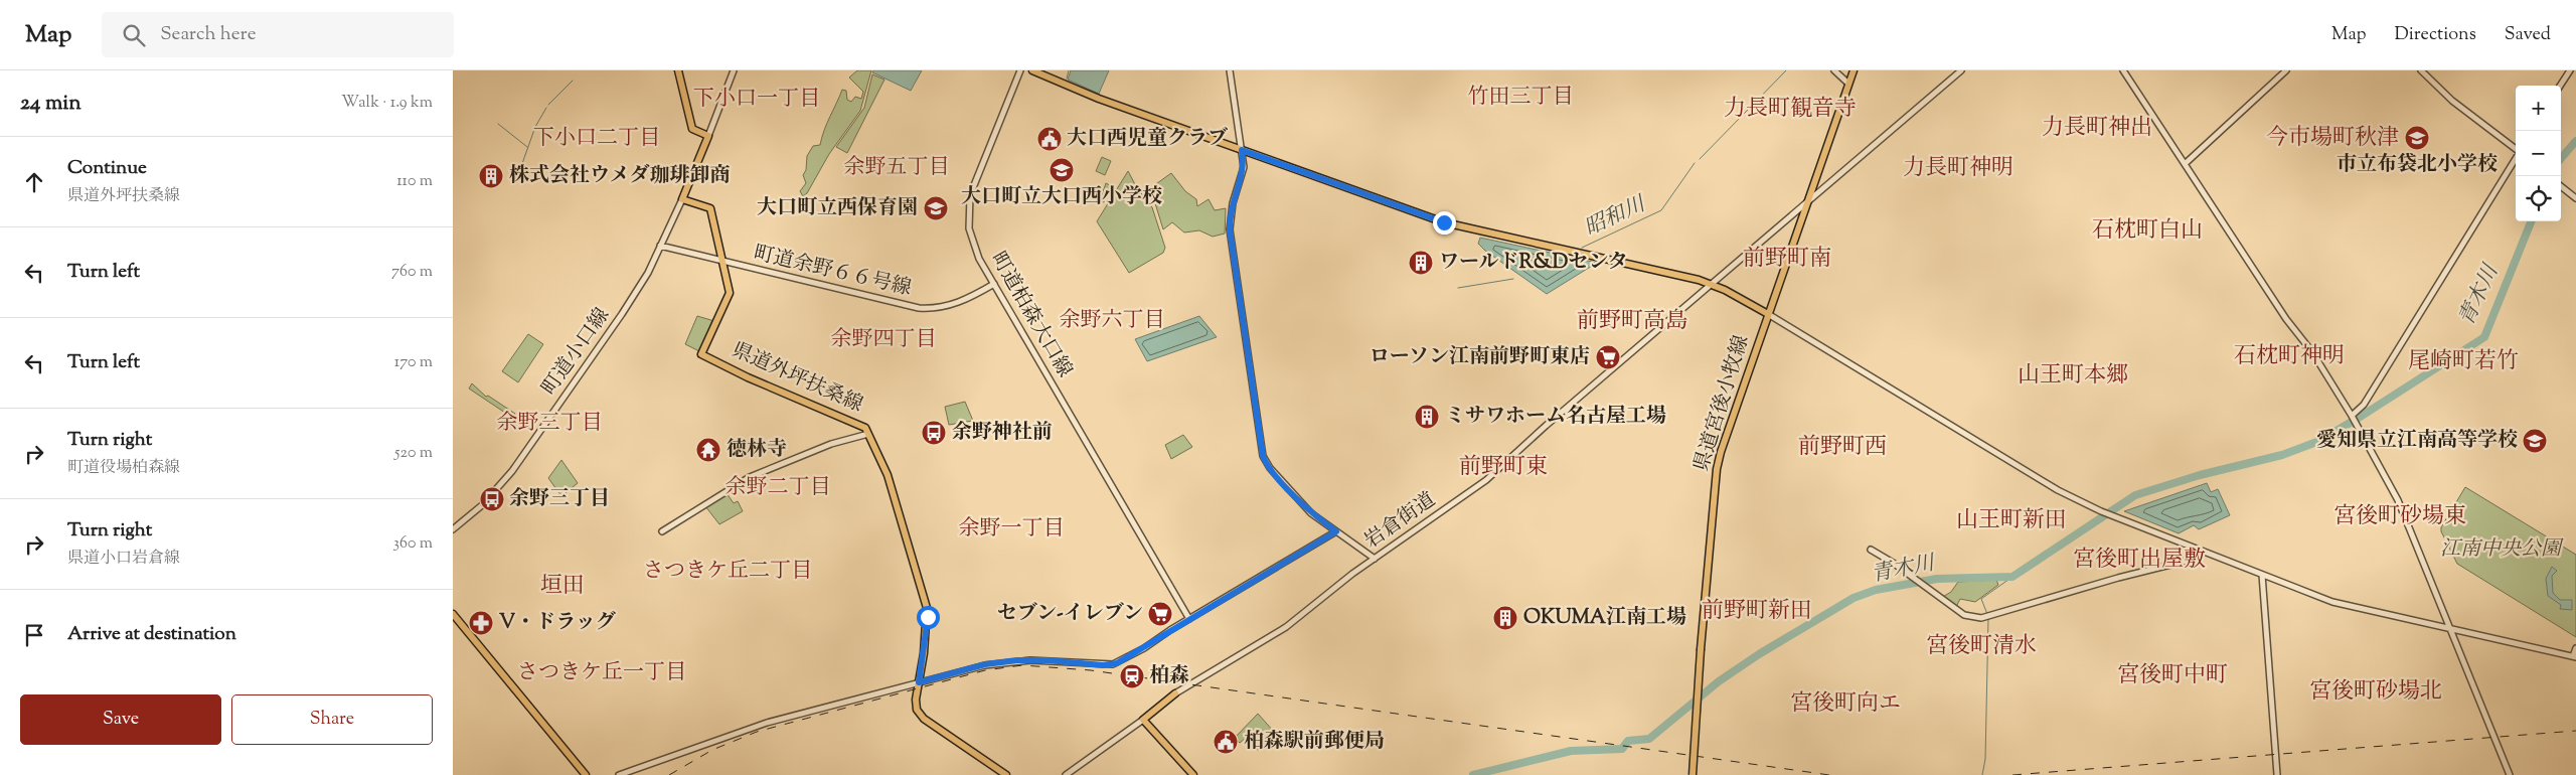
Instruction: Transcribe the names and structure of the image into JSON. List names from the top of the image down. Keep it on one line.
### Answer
{"streets":{"main road":["県道外坪扶桑線","県道宮後小牧線"],"street":["町道余野６６号線","町道柏森大口線","町道小口線","岩倉街道"]},"crossings":[["町道余野６６号線","町道柏森大口線"],["町道余野６６号線","町道小口線"],["町道余野６６号線","県道外坪扶桑線"],["町道小口線","県道外坪扶桑線"],["県道宮後小牧線","岩倉街道"]],"districts":["竹田三丁目","下小口一丁目","力長町観音寺","力長町神出","下小口二丁目","今市場町秋津","余野五丁目","力長町神明","石枕町白山","前野町南","余野六丁目","前野町高島","余野四丁目","石枕町神明","尾崎町若竹","山王町本郷","余野三丁目","前野町西","前野町東","余野二丁目","宮後町砂場東","山王町新田","余野一丁目","宮後町出屋敷","さつきケ丘二丁目","垣田","前野町新田","宮後町清水","さつきケ丘一丁目","宮後町中町","宮後町砂場北","宮後町向エ"],"water":["昭和川","青木川"],"parks":["江南中央公園"],"places":{"school or university":["市立布袋北小学校","大口町立大口西小学校","大口町立西保育園","愛知県立江南高等学校"],"public building":["大口西児童クラブ","柏森駅前郵便局"],"building":["株式会社ウメダ珈琲卸商","ワールドR&Dセンタ","ミサワホーム名古屋工場","OKUMA江南工場"],"supermarket":["ローソン江南前野町東店","セブン-イレブン"],"bus stop":["余野神社前","余野三丁目"],"temple":["徳林寺"],"pharmacy":["V・ドラッグ"],"station":["柏森"]},"page":{"header":"Map","search":"Search here","nav":["Map","Directions","Saved"],"heading":["24 min","Walk · 1.9 km"],"map_buttons":["+","−"],"list":[["Continue","県道外坪扶桑線","110 m"],["Turn left","760 m"],["Turn left","170 m"],["Turn right","町道役場柏森線","520 m"],["Turn right","県道小口岩倉線","360 m"],"Arrive at destination"],"buttons":["Save","Share"]}}
